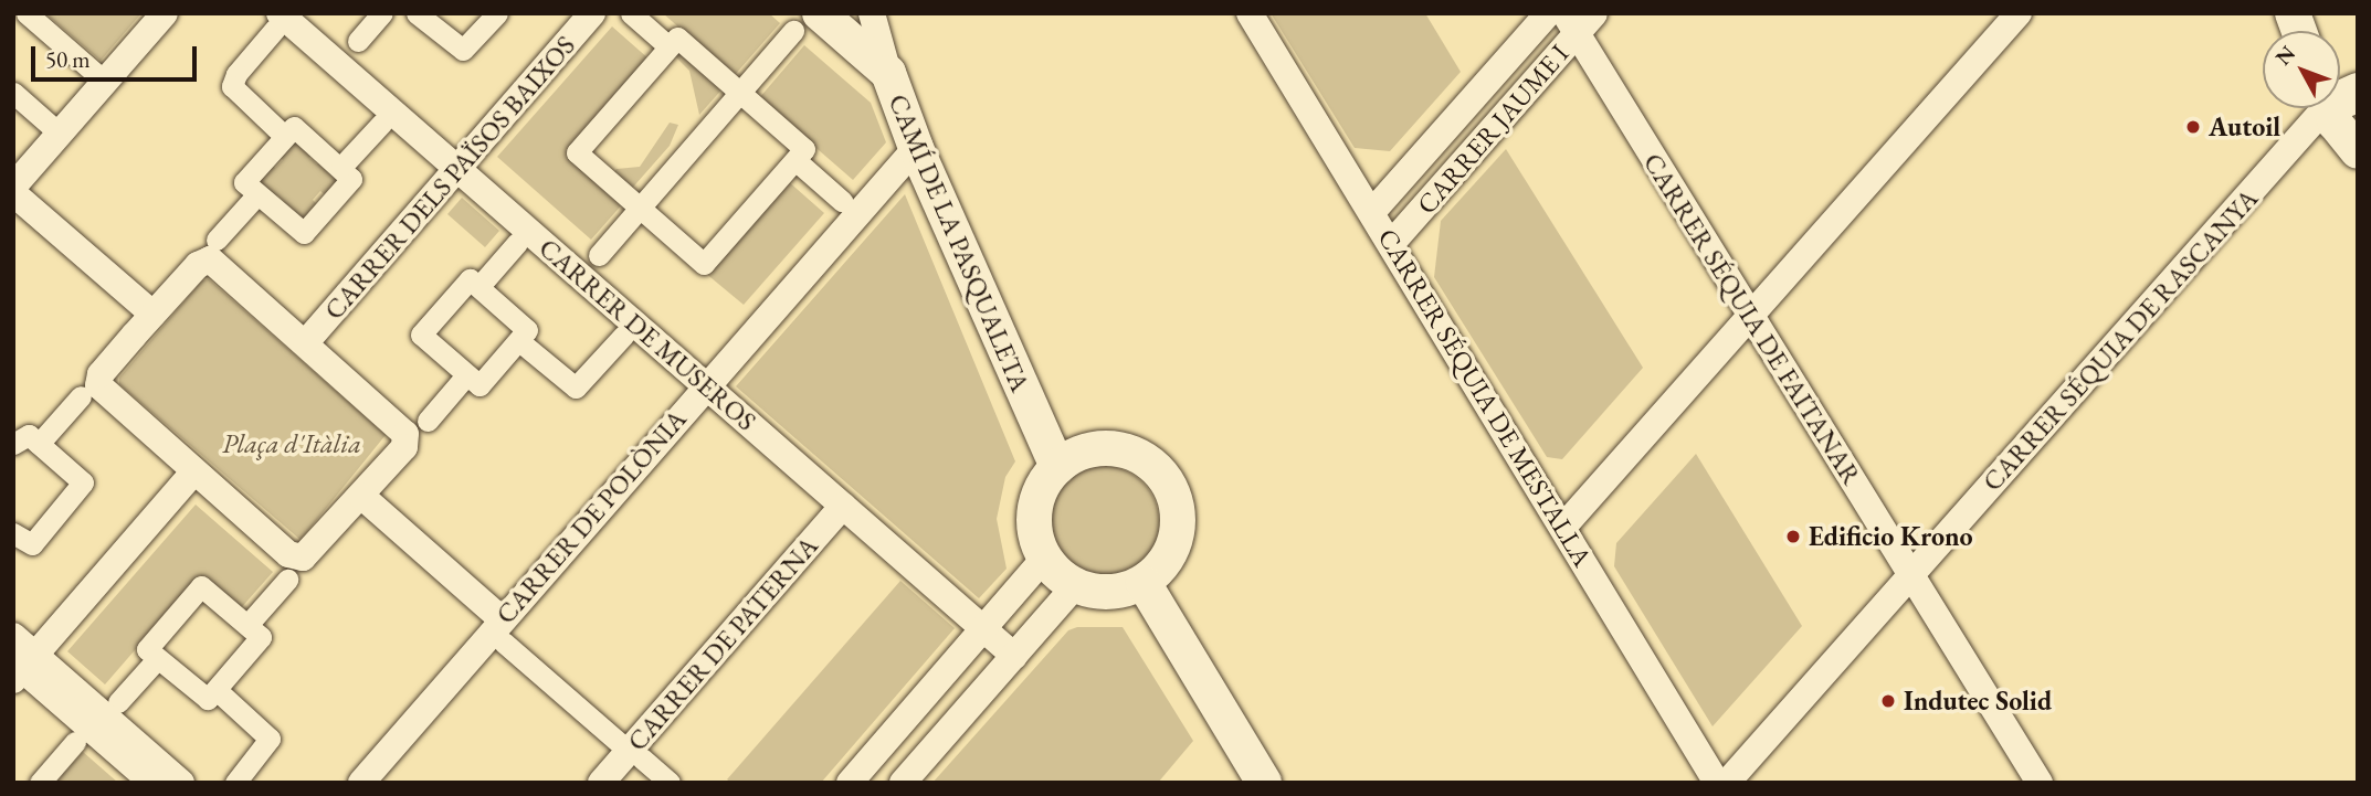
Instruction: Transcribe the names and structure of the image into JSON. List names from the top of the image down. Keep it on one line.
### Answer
{"streets":{"street":["CARRER JAUME I","CARRER DELS PAÏSOS BAIXOS","CAMÍ DE LA PASQUALETA","CARRER SÉQUIA DE FAITANAR","CARRER DE MUSEROS","CARRER SÉQUIA DE RASCANYA","CARRER SÉQUIA DE MESTALLA","CARRER DE POLÒNIA","CARRER DE PATERNA"]},"crossings":[["CARRER JAUME I","CARRER SÉQUIA DE FAITANAR"],["CARRER JAUME I","CARRER SÉQUIA DE MESTALLA"],["CARRER DELS PAÏSOS BAIXOS","CARRER DE MUSEROS"],["CAMÍ DE LA PASQUALETA","CARRER DE POLÒNIA"],["CARRER SÉQUIA DE FAITANAR","CARRER SÉQUIA DE RASCANYA"],["CARRER DE MUSEROS","CARRER DE POLÒNIA"],["CARRER DE MUSEROS","CARRER DE PATERNA"]],"parks":["Plaça d'Itàlia"],"places":["Autoil","Edificio Krono","Indutec Solid"],"scale_bar":"50 m","north":"top left"}
